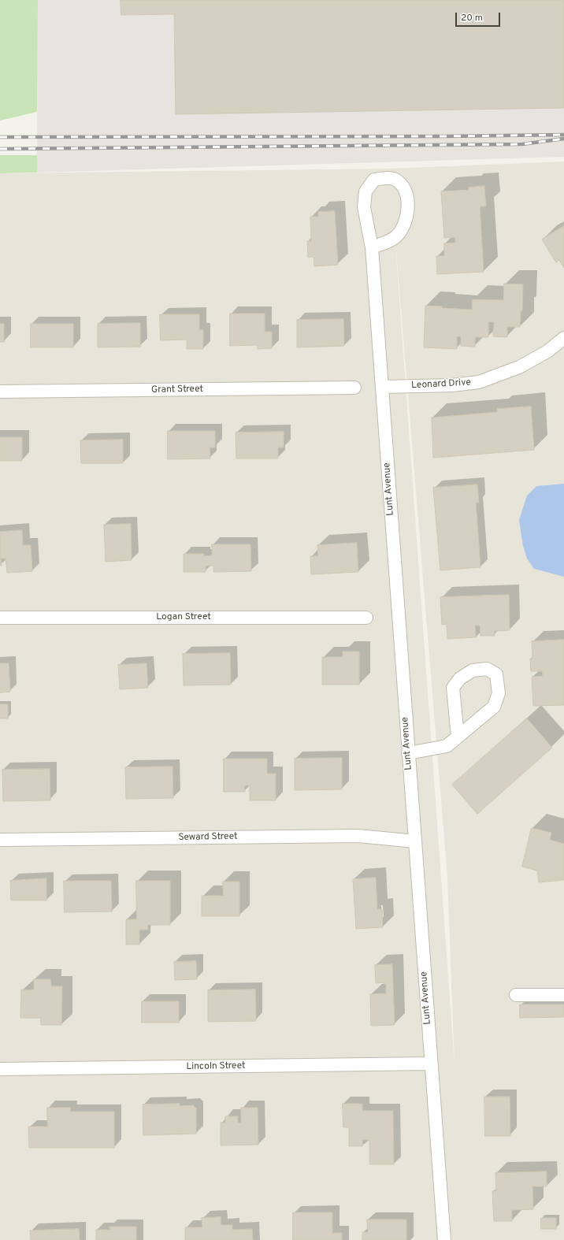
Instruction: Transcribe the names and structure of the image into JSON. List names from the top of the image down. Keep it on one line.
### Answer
{"streets":{"street":["Leonard Drive","Grant Street","Lunt Avenue","Logan Street","Seward Street","Lincoln Street"]},"crossings":[["Leonard Drive","Lunt Avenue"],["Lunt Avenue","Seward Street"],["Lunt Avenue","Lincoln Street"]],"scale_bar":"20 m"}
